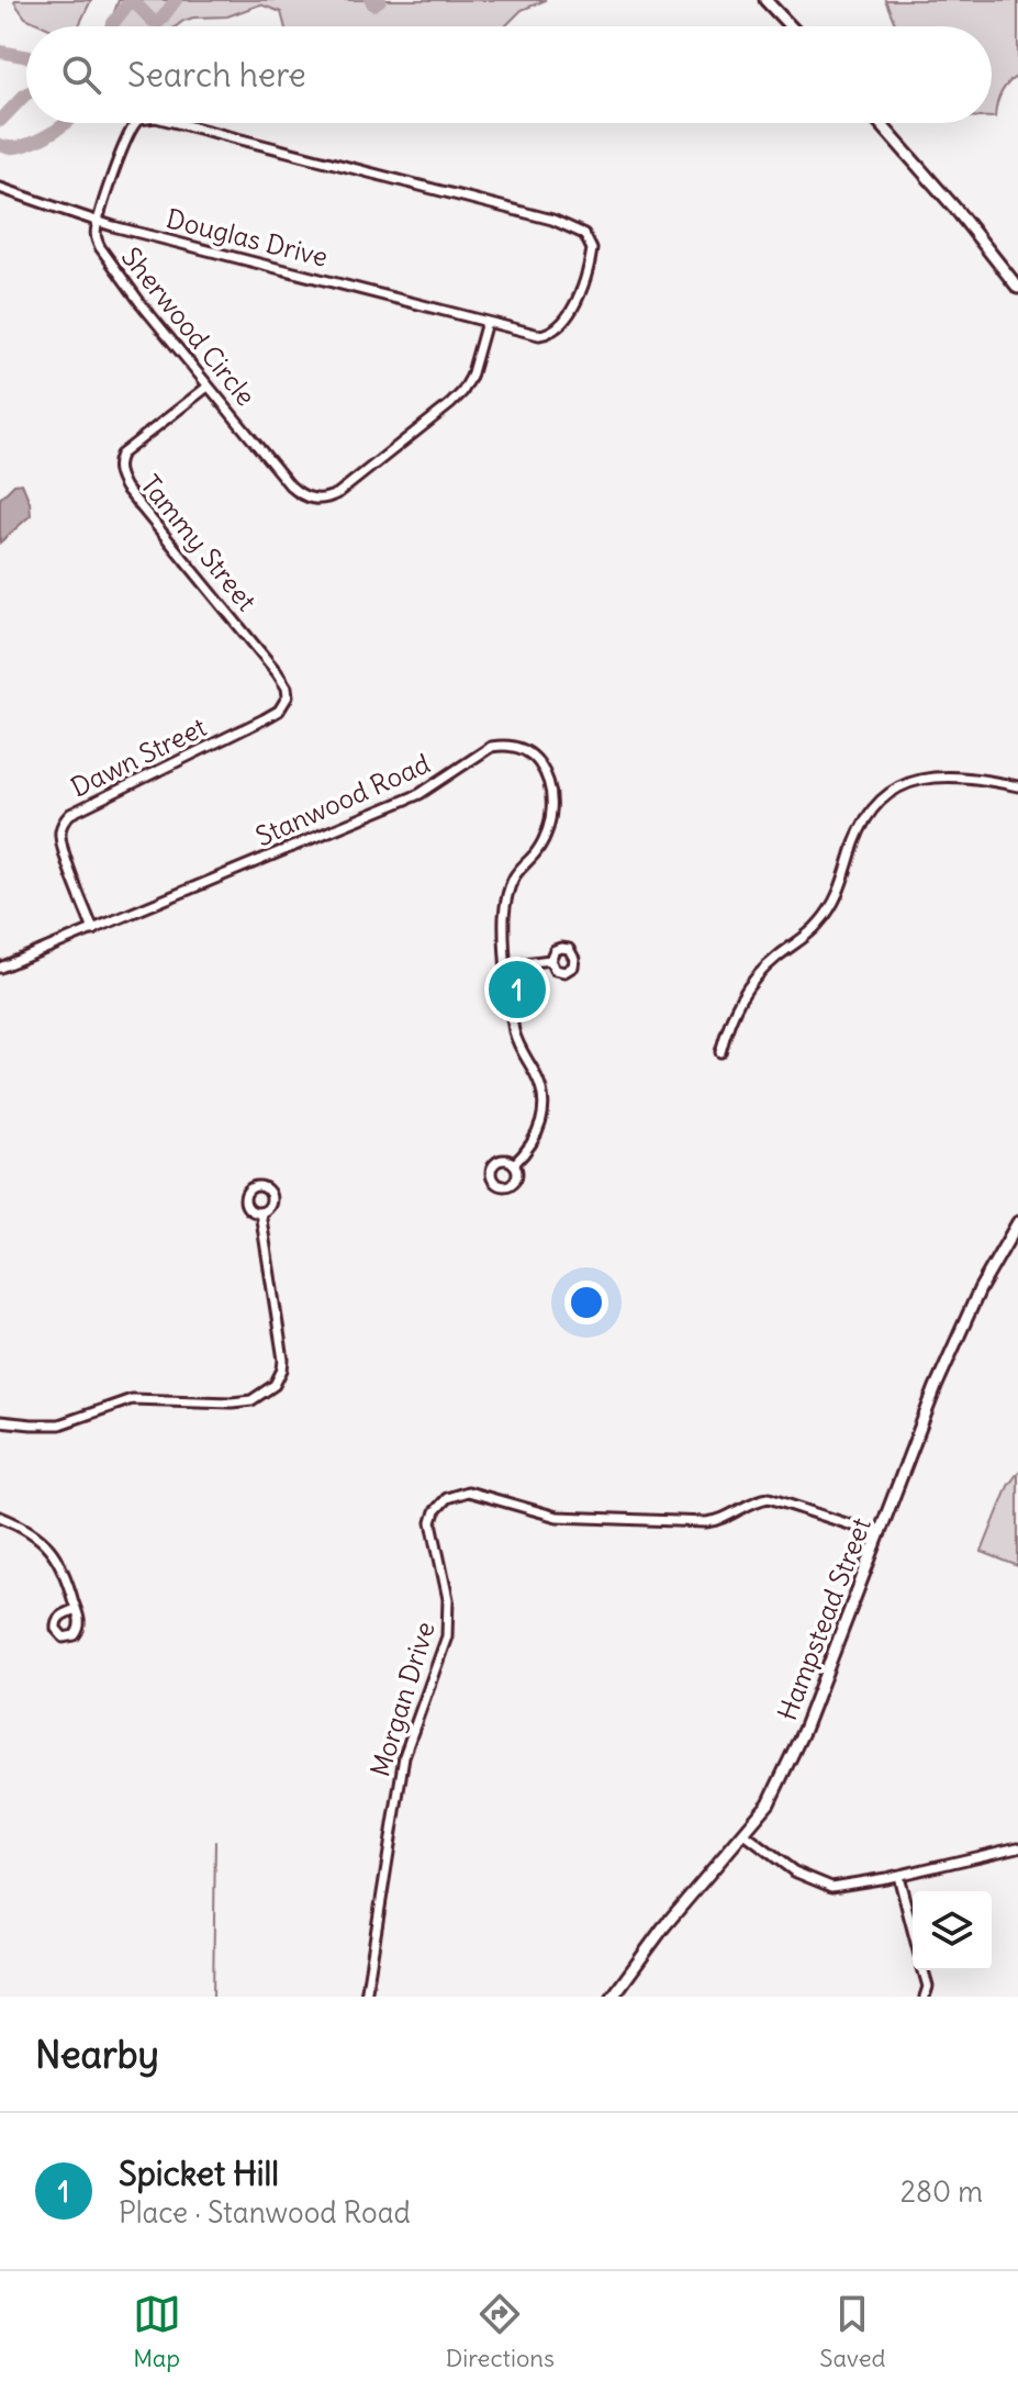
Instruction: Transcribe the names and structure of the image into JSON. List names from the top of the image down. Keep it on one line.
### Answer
{"streets":{"main road":["Hampstead Street"],"street":["Douglas Drive","Sherwood Circle","Tammy Street","Dawn Street","Stanwood Road","Morgan Drive"]},"crossings":[["Douglas Drive","Sherwood Circle"],["Sherwood Circle","Tammy Street"],["Tammy Street","Dawn Street"],["Dawn Street","Stanwood Road"],["Hampstead Street","Morgan Drive"]],"page":{"search":"Search here","pins":"1","heading":"Nearby","list":[{"mark":"1","name":"Spicket Hill","note":"Place · Stanwood Road","value":"280 m"}],"nav":["Map","Directions","Saved"]}}
